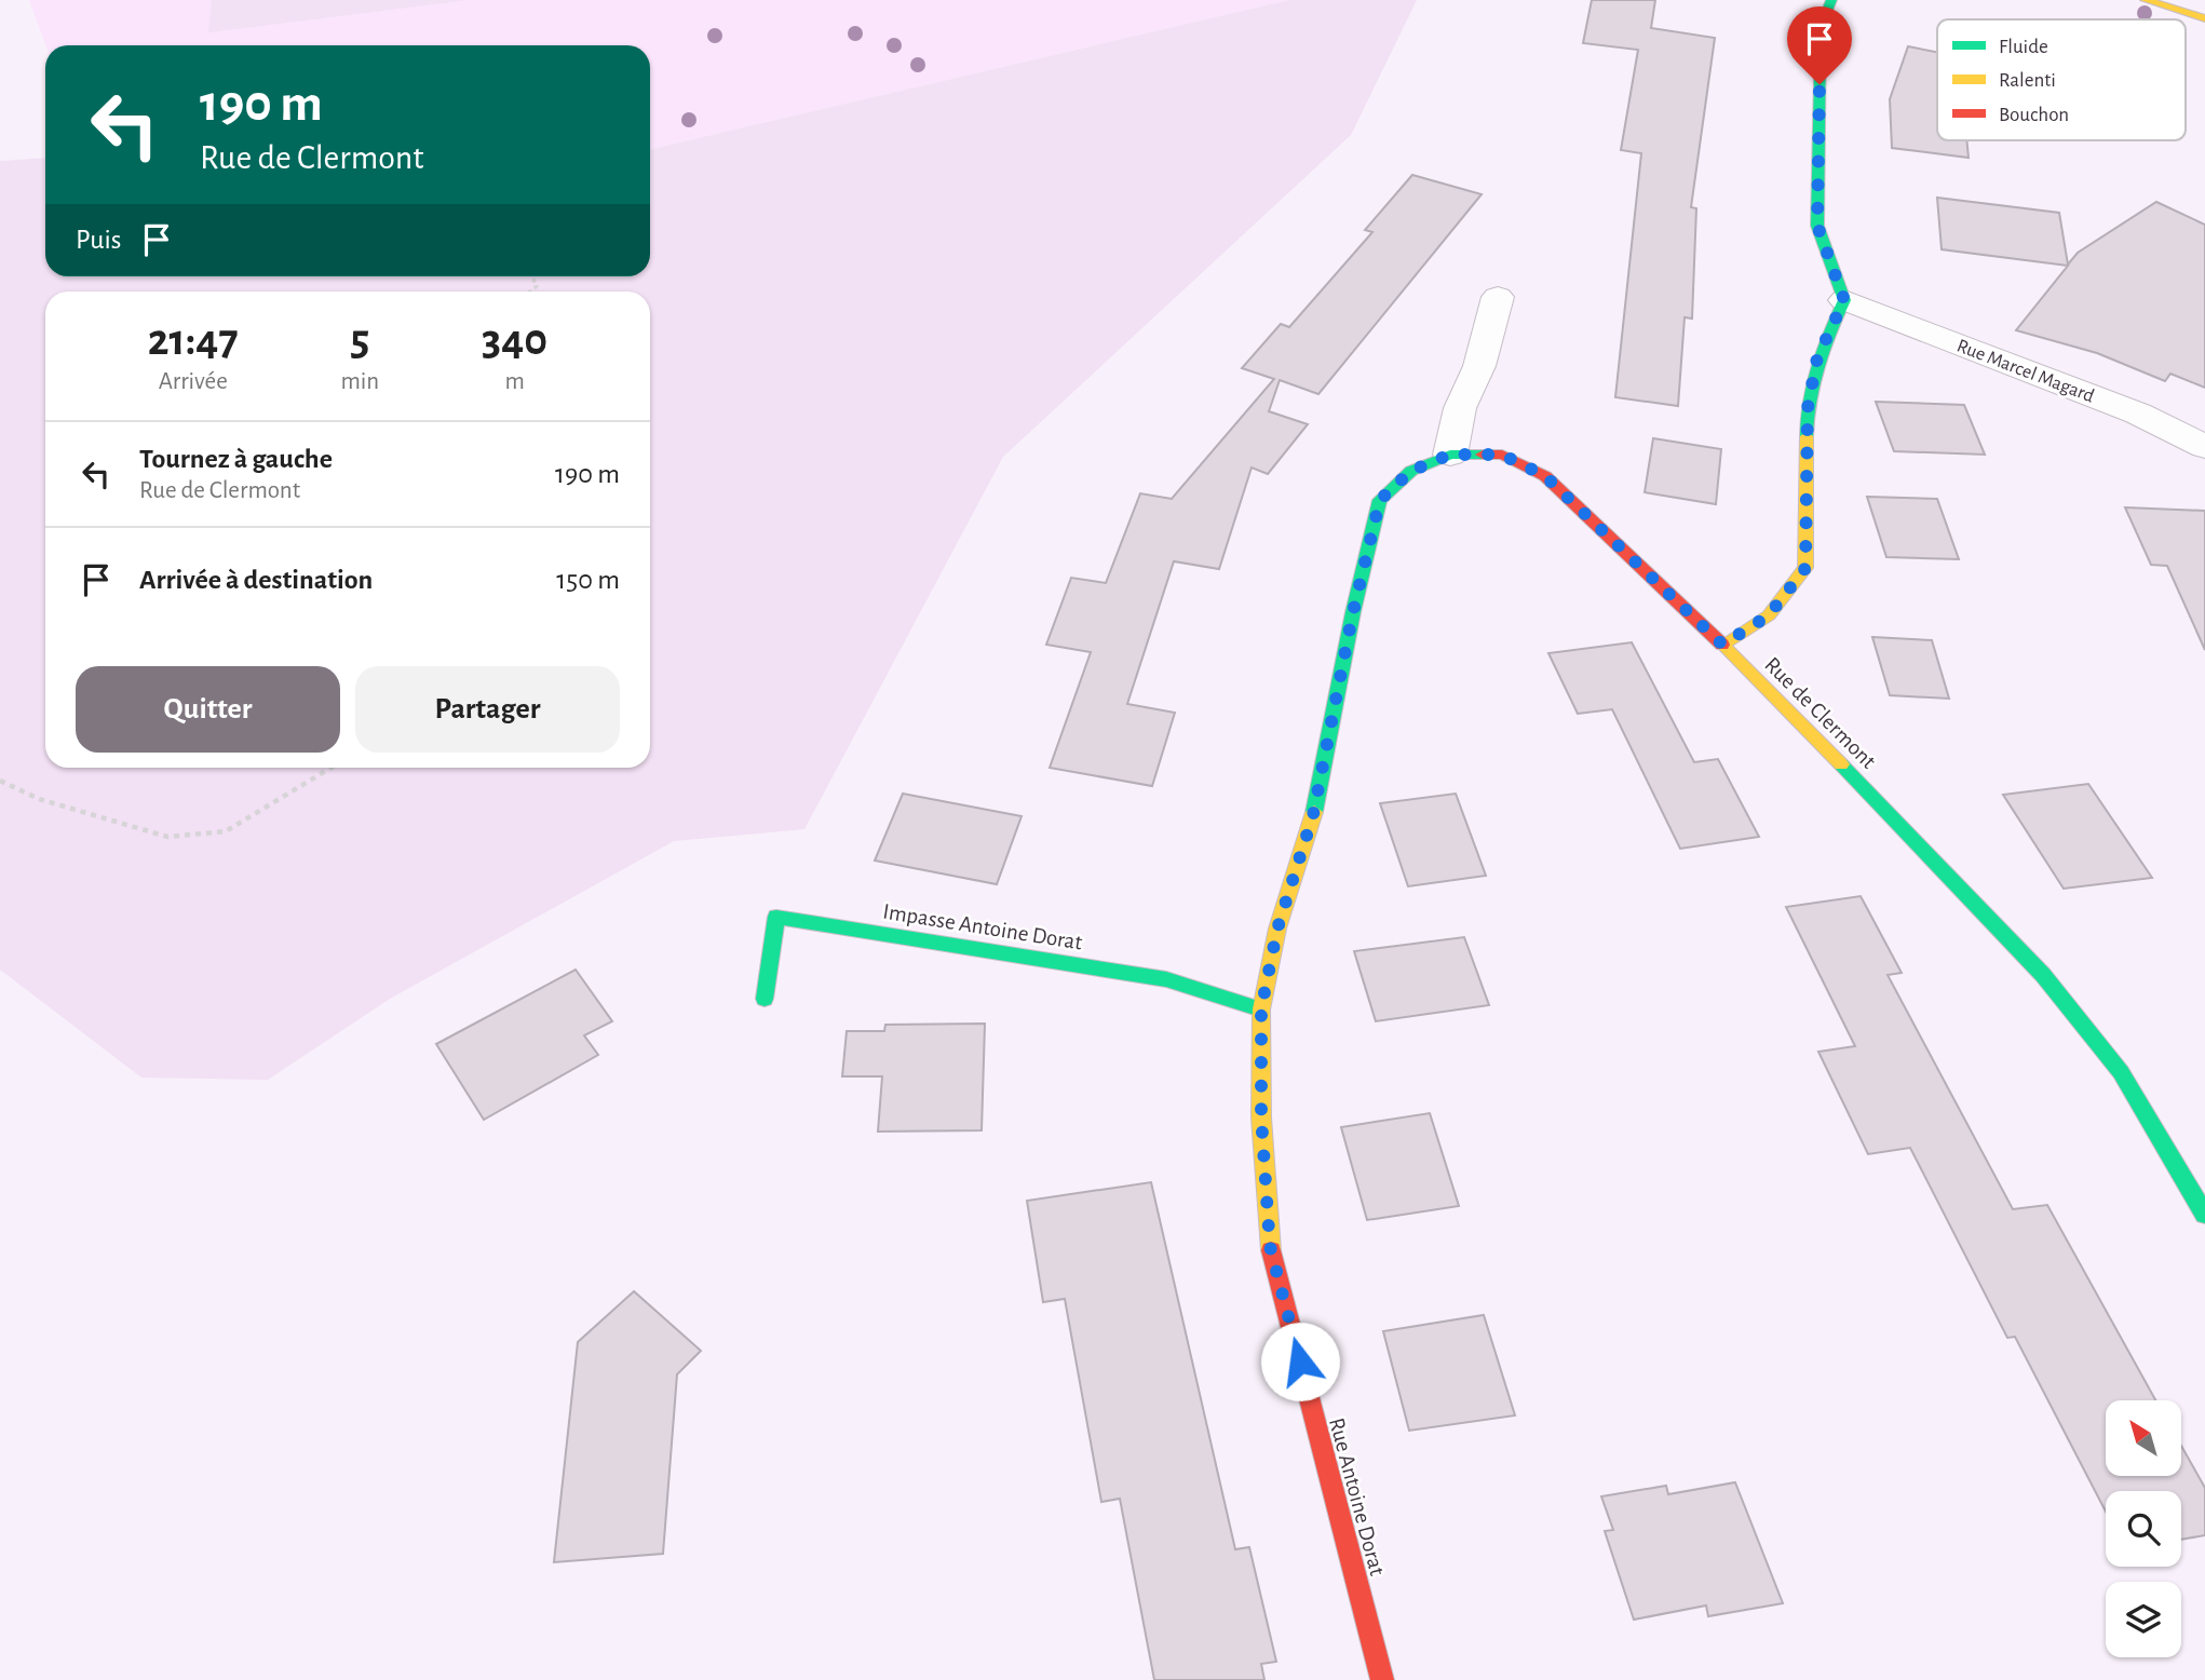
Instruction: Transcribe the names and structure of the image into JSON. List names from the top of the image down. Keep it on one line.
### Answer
{"streets":{"street":["Rue Marcel Magard","Rue de Clermont","Impasse Antoine Dorat","Rue Antoine Dorat"]},"crossings":[["Rue de Clermont","Rue Antoine Dorat"],["Impasse Antoine Dorat","Rue Antoine Dorat"]],"legend":["Fluide","Ralenti","Bouchon"],"north":"top left","page":{"turn":["190 m","Rue de Clermont"],"then":"Puis","eta":["21:47","Arrivée","5","min","340","m"],"list":[{"name":"Tournez à gauche","note":"Rue de Clermont","value":"190 m"},{"name":"Arrivée à destination","value":"150 m"}],"buttons":["Quitter","Partager"]}}
